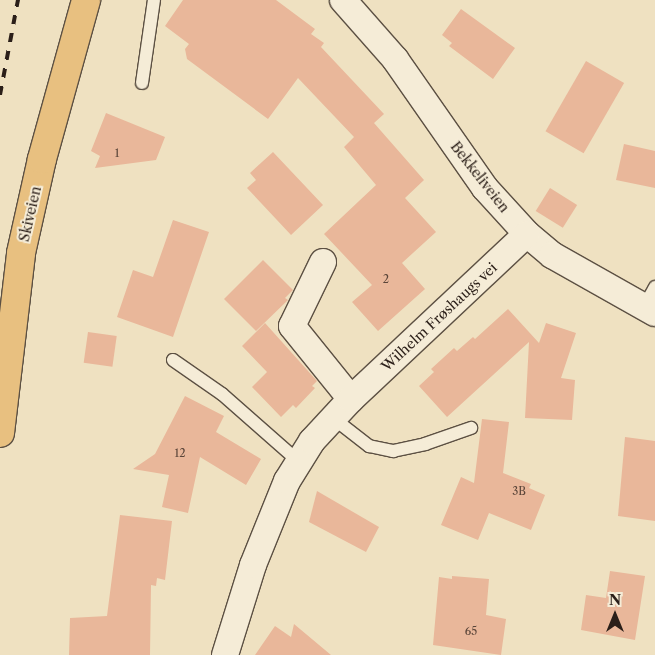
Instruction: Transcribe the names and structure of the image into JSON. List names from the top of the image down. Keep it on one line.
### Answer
{"streets":{"main road":["Skiveien"],"street":["Bekkeliveien","Wilhelm Frøshaugs vei"]},"crossings":[["Bekkeliveien","Wilhelm Frøshaugs vei"]],"house_numbers":["1","2","12","3B","65"],"north":"top"}
